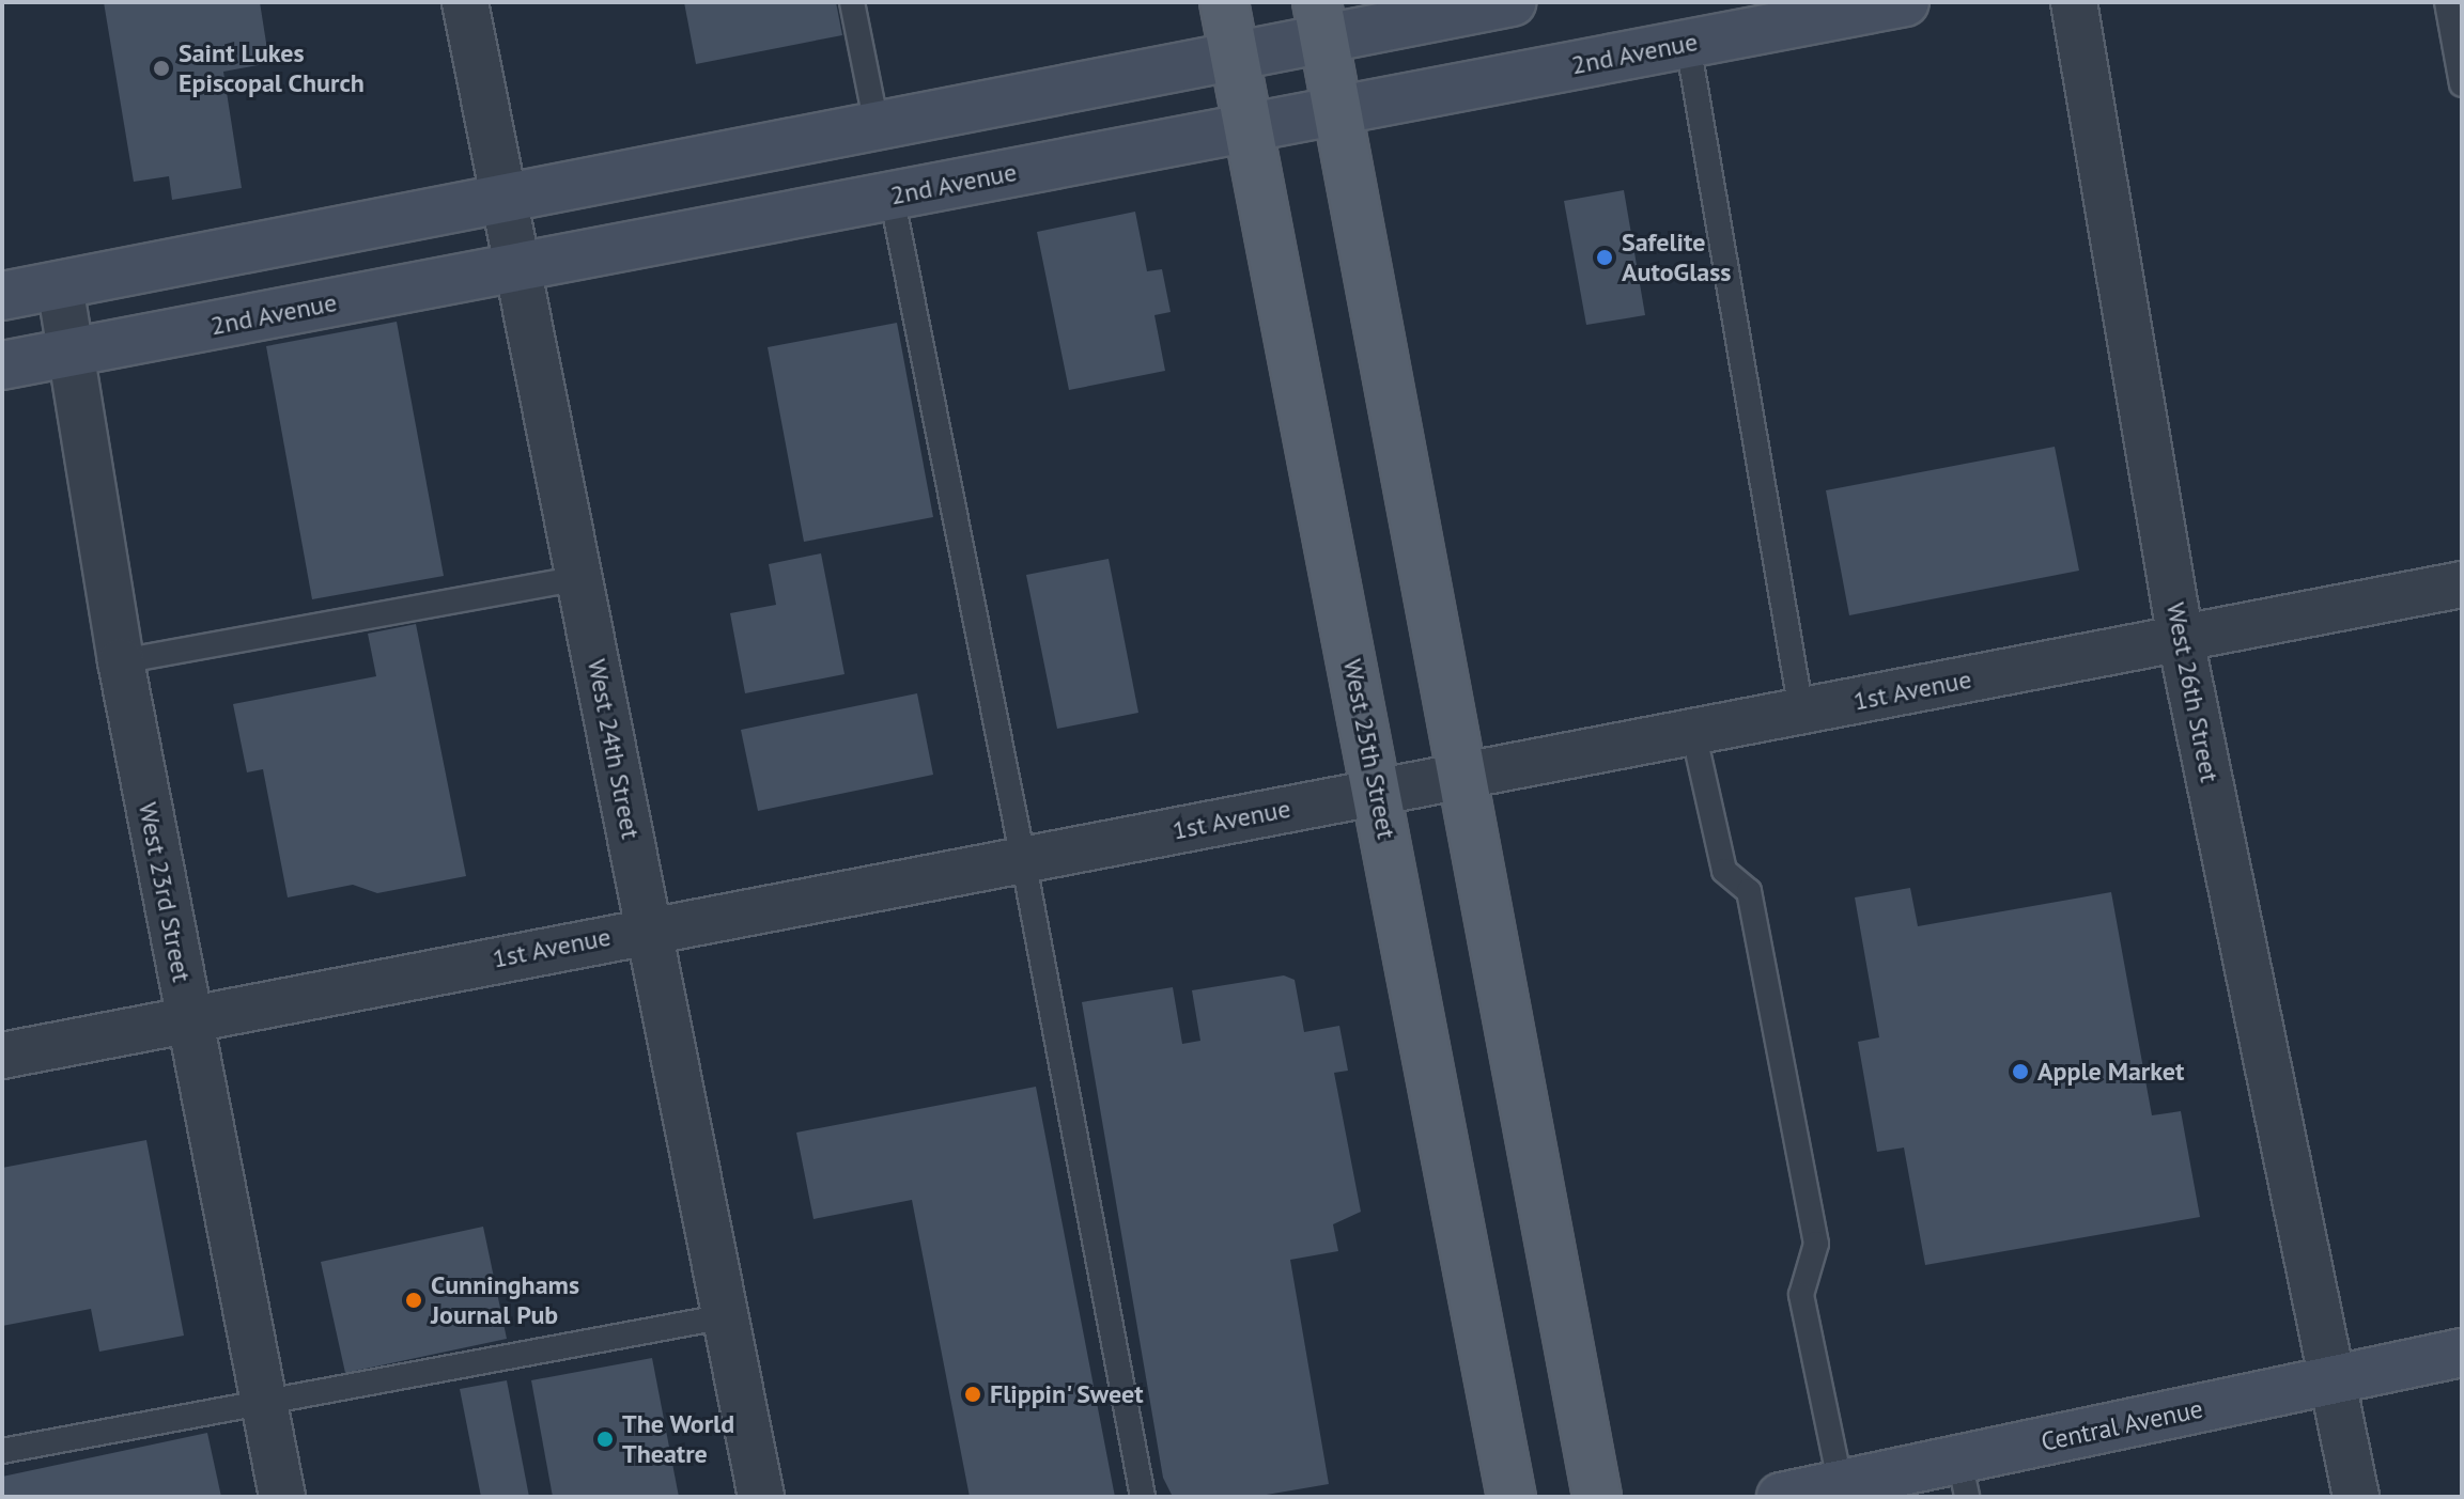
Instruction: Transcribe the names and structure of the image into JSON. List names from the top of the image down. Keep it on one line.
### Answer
{"streets":{"main road":["2nd Avenue","West 25th Street","Central Avenue"],"street":["1st Avenue","West 26th Street","West 24th Street","West 23rd Street"]},"crossings":[["2nd Avenue","West 24th Street"],["2nd Avenue","West 25th Street"],["2nd Avenue","West 23rd Street"],["1st Avenue","West 26th Street"],["1st Avenue","West 24th Street"],["1st Avenue","West 25th Street"],["1st Avenue","West 23rd Street"],["West 26th Street","Central Avenue"]],"places":["Saint Lukes Episcopal Church","Safelite AutoGlass","Apple Market","Cunninghams Journal Pub","Flippin' Sweet","The World Theatre"]}
